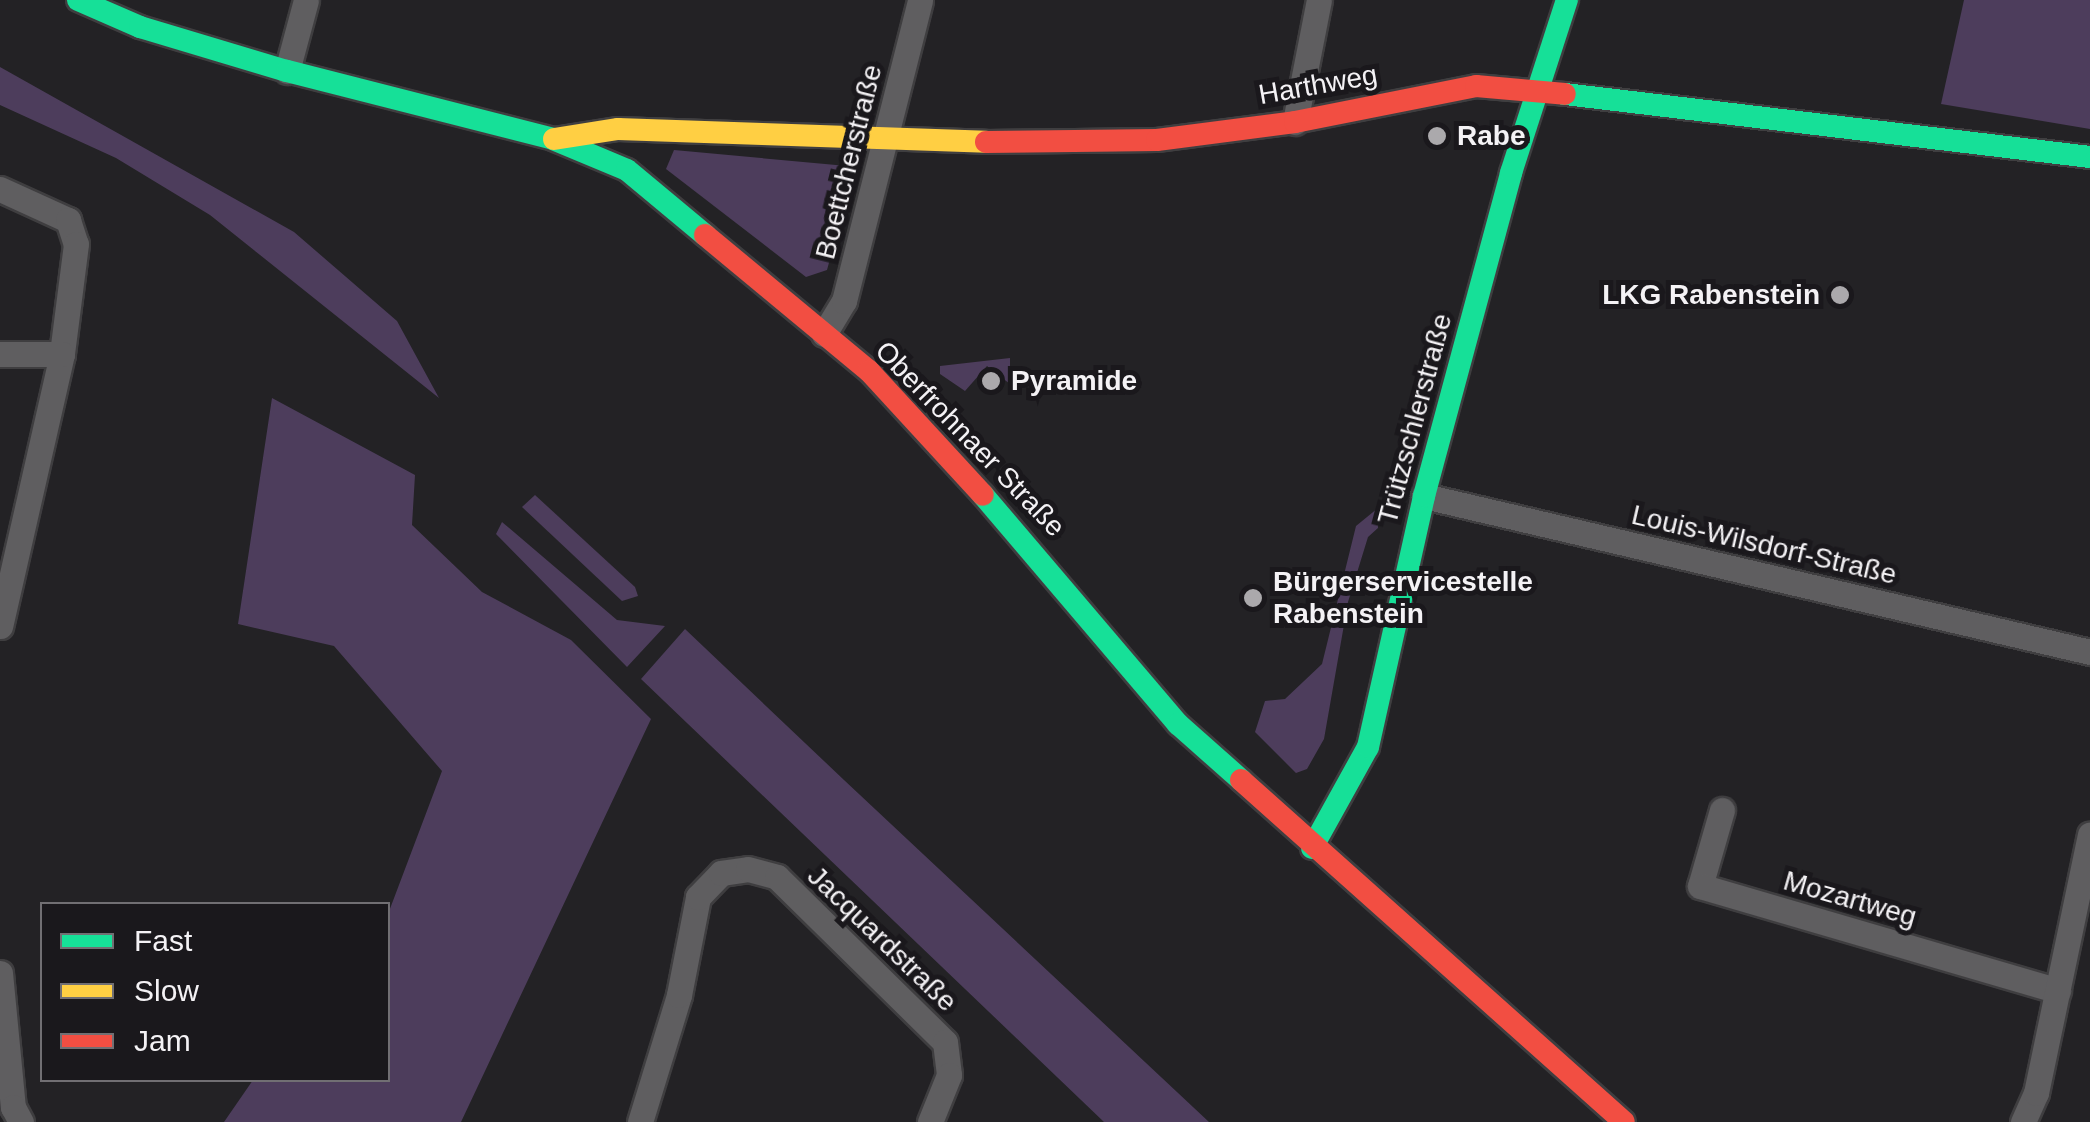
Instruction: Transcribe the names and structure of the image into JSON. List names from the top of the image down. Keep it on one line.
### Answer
{"streets":{"street":["Harthweg","Boettcherstraße","Trützschlerstraße","Oberfrohnaer Straße","Louis-Wilsdorf-Straße","Mozartweg","Jacquardstraße"]},"crossings":[["Harthweg","Boettcherstraße"],["Harthweg","Trützschlerstraße"],["Harthweg","Oberfrohnaer Straße"],["Boettcherstraße","Oberfrohnaer Straße"],["Trützschlerstraße","Oberfrohnaer Straße"],["Trützschlerstraße","Louis-Wilsdorf-Straße"]],"places":["Rabe","LKG Rabenstein","Pyramide","Bürgerservicestelle Rabenstein"],"legend":["Fast","Slow","Jam"]}
